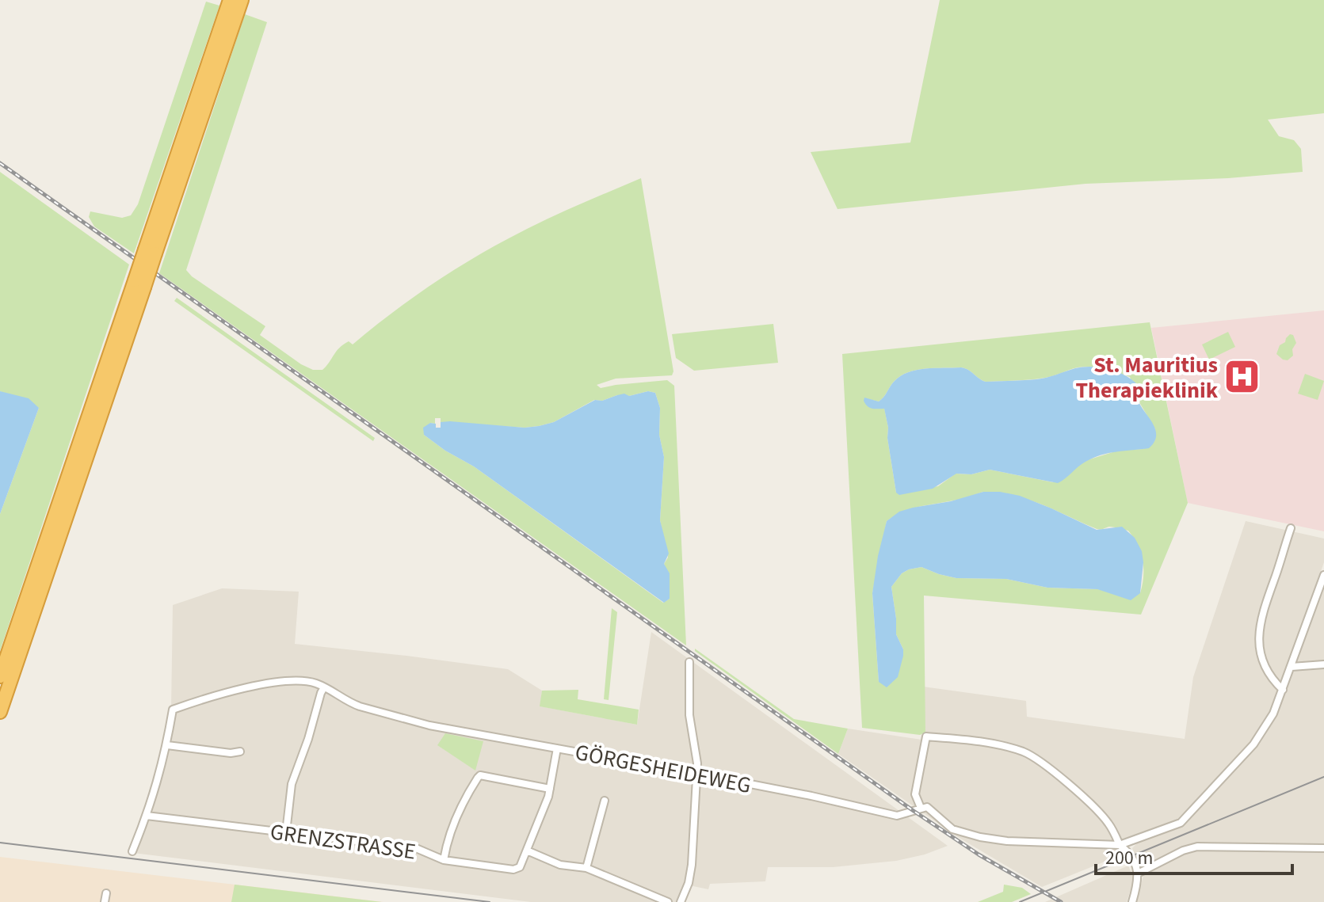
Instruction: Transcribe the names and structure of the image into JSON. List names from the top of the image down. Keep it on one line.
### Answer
{"streets":{"street":["GÖRGESHEIDEWEG","GRENZSTRASSE"]},"places":{"hospital":["St. Mauritius Therapieklinik"]},"scale_bar":"200 m"}
